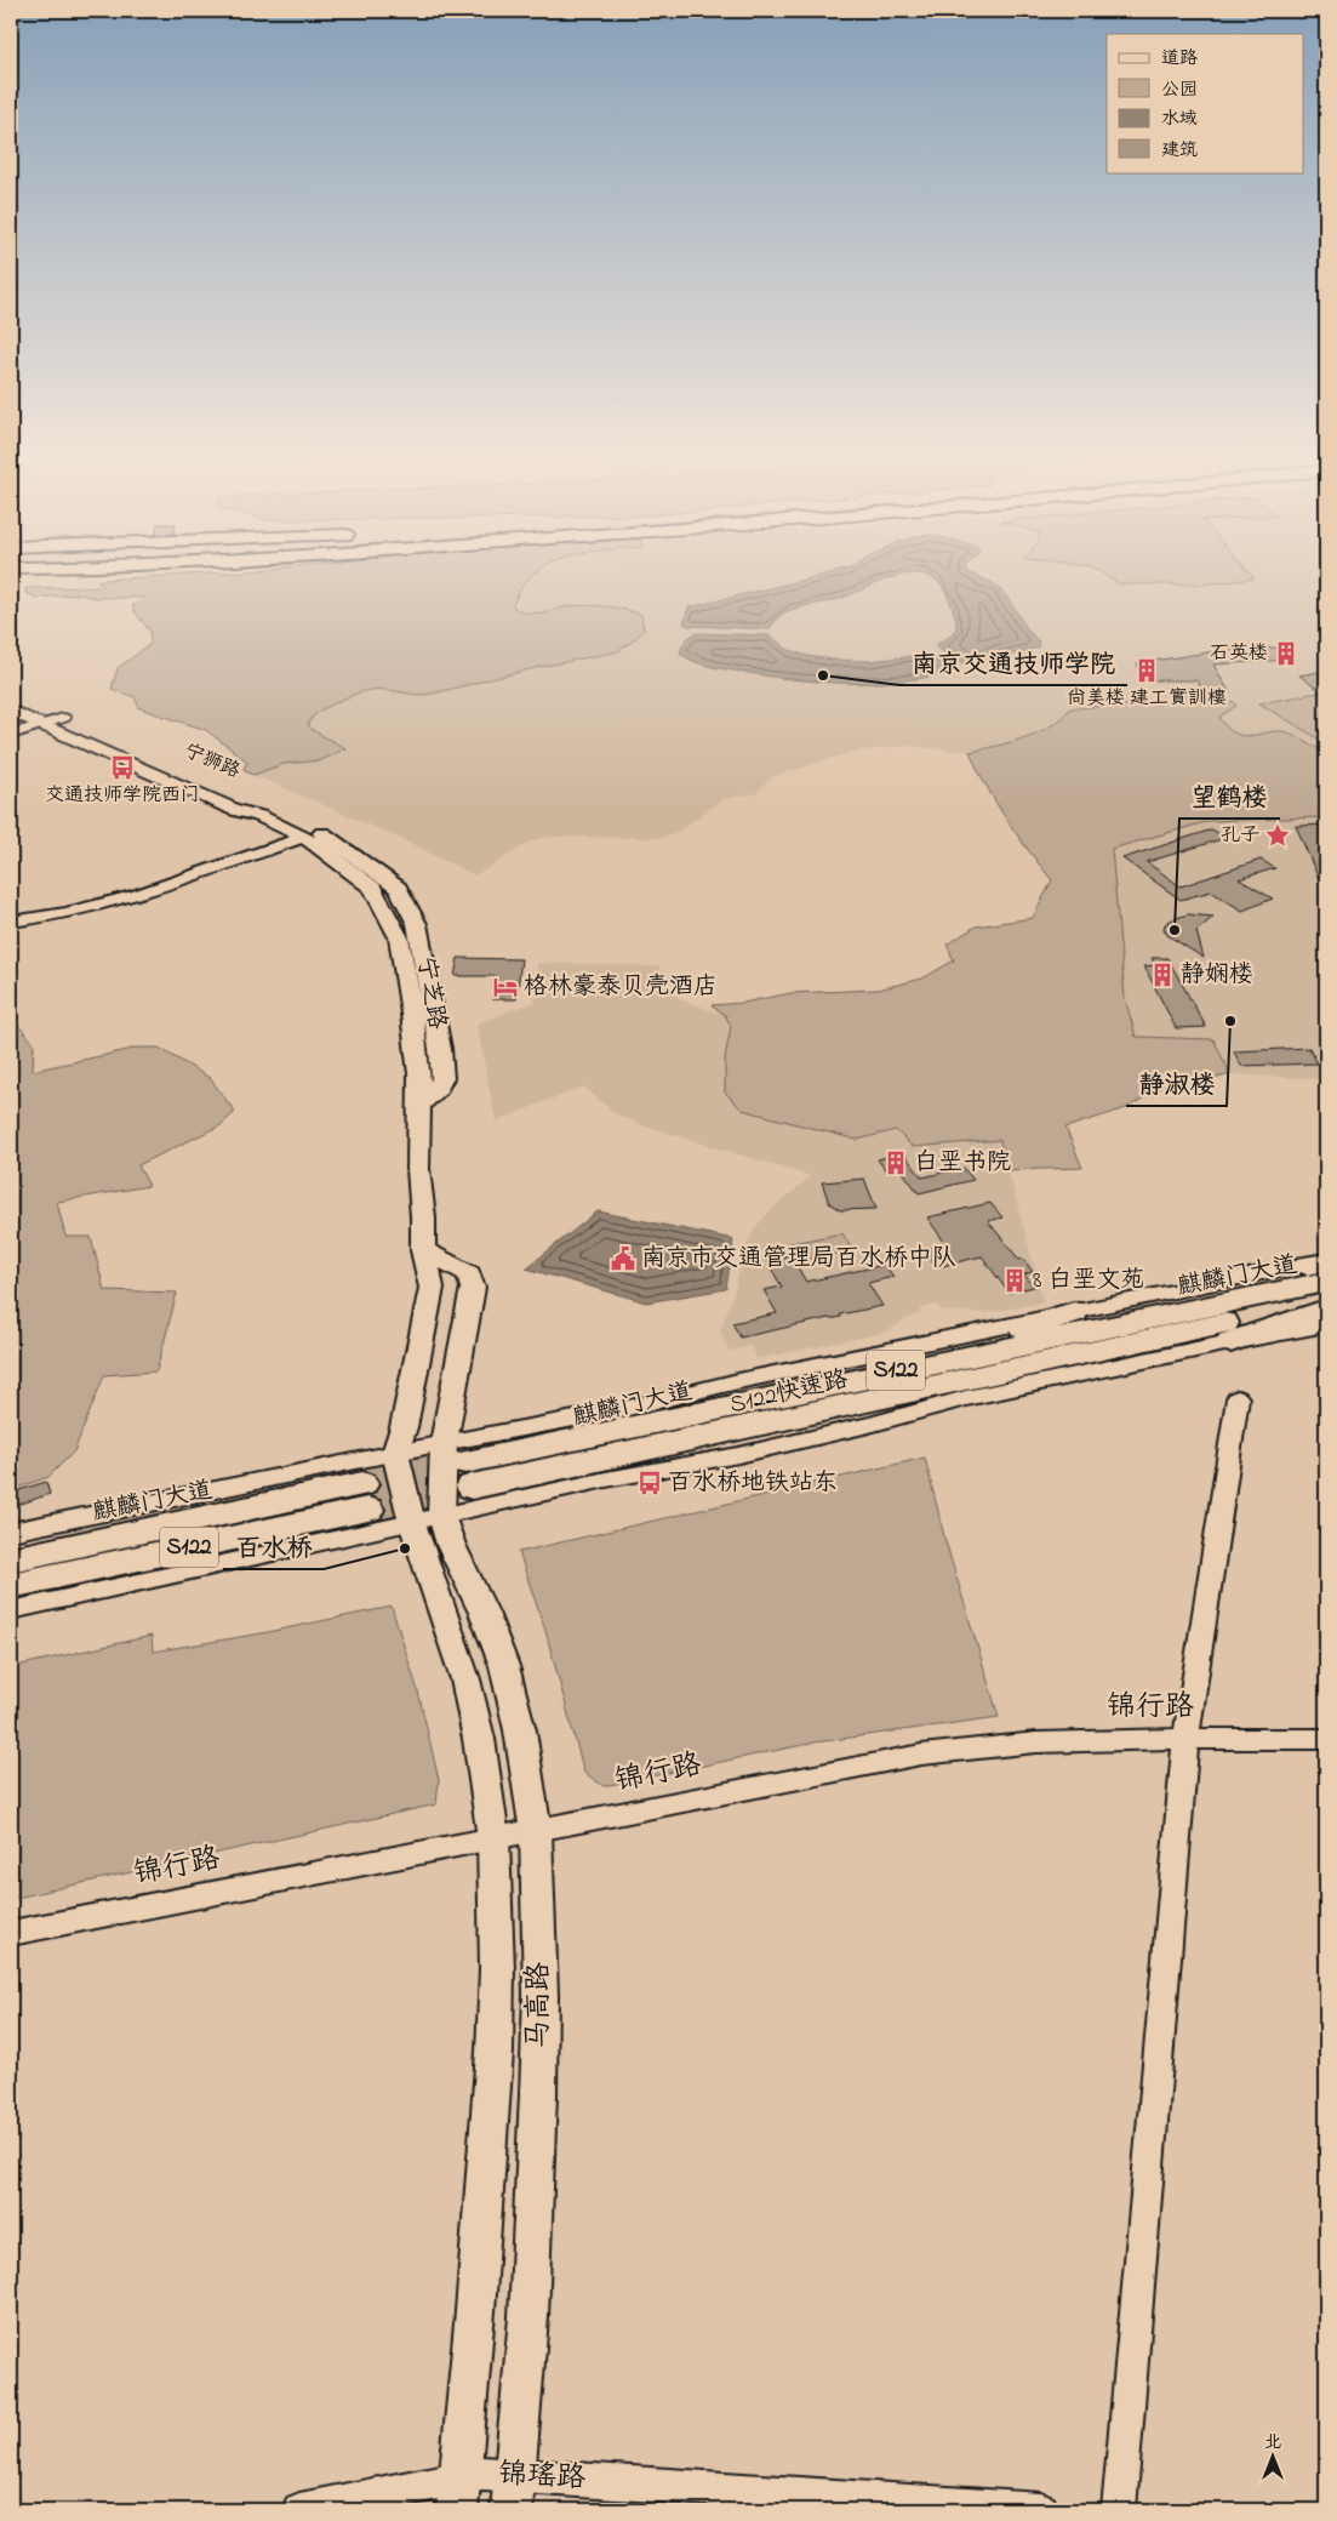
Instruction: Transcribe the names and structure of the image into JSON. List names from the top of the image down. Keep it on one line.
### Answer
{"streets":{"highway":["S122","S122快速路"],"main road":["宁狮路","宁芝路","马高路"],"street":["麒麟门大道","锦行路","锦瑶路"]},"crossings":[["宁狮路","宁芝路"],["宁芝路","麒麟门大道"],["麒麟门大道","S122快速路"],["锦行路","马高路"],["马高路","锦瑶路"]],"places":{"building":["石英楼","尚美楼 建工實訓樓","静娴楼","白垩书院","8 白垩文苑"],"other":["南京交通技师学院","望鹤楼","静淑楼","百水桥"],"bus stop":["交通技师学院西门","百水桥地铁站东"],"place":["孔子"],"hotel":["格林豪泰贝壳酒店"],"public building":["南京市交通管理局百水桥中队"]},"legend":["道路","公园","水域","建筑"],"north":"top"}
